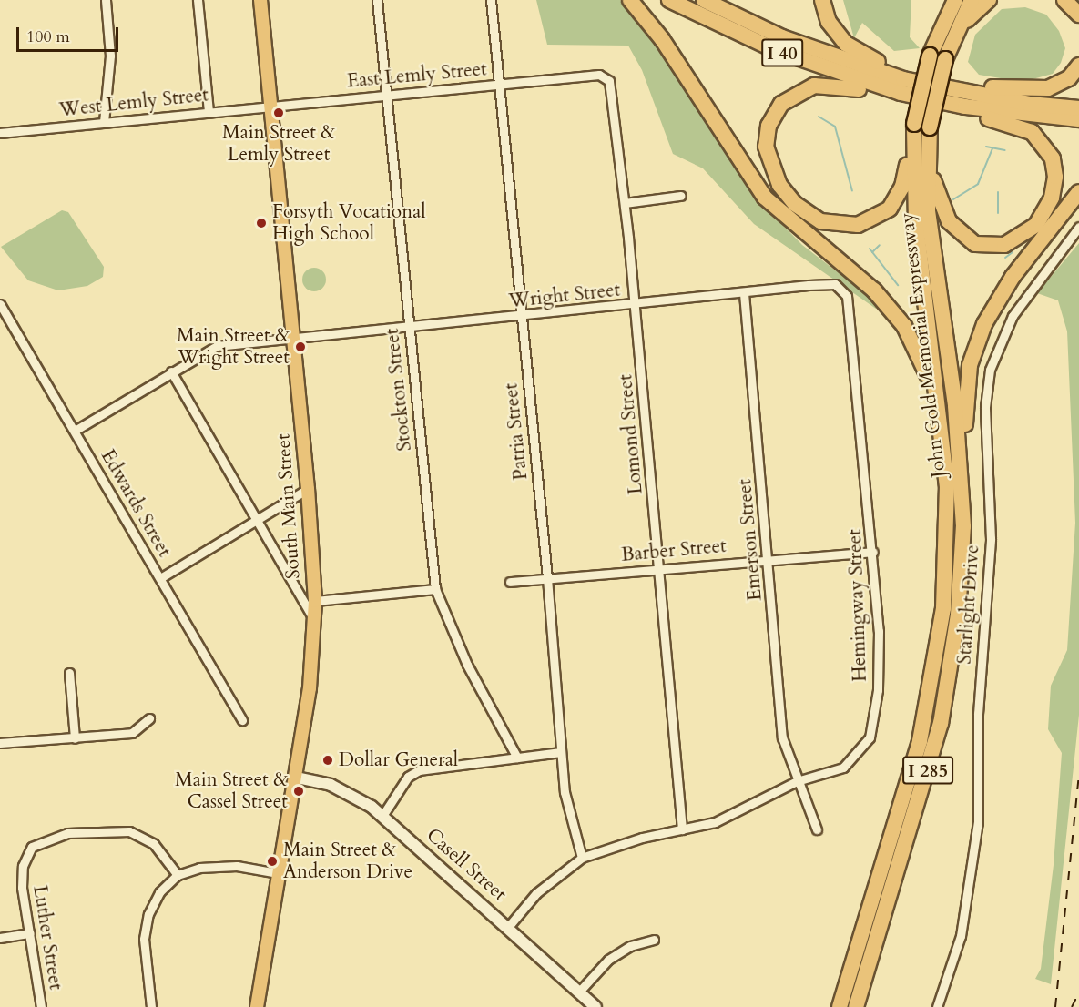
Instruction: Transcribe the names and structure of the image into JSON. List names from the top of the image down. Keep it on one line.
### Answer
{"streets":{"highway":["I 40","John Gold Memorial Expressway","I 285"],"main road":["South Main Street"],"street":["East Lemly Street","West Lemly Street","Wright Street","Stockton Street","Patria Street","Lomond Street","Edwards Street","Emerson Street","Barber Street","Starlight Drive","Hemingway Street","Casell Street","Luther Street"]},"crossings":[["East Lemly Street","West Lemly Street"],["East Lemly Street","Stockton Street"],["East Lemly Street","Patria Street"],["East Lemly Street","Lomond Street"],["East Lemly Street","South Main Street"],["West Lemly Street","South Main Street"],["Wright Street","Stockton Street"],["Wright Street","Patria Street"],["Wright Street","Lomond Street"],["Wright Street","Edwards Street"],["Wright Street","South Main Street"],["Wright Street","Emerson Street"],["Wright Street","Hemingway Street"],["Patria Street","Barber Street"],["Patria Street","Hemingway Street"],["Lomond Street","Barber Street"],["Lomond Street","Hemingway Street"],["South Main Street","Casell Street"],["Emerson Street","Barber Street"],["Emerson Street","Hemingway Street"],["Barber Street","Hemingway Street"],["Hemingway Street","Casell Street"]],"places":["Main Street & Lemly Street","Forsyth Vocational High School","Main Street & Wright Street","Dollar General","Main Street & Cassel Street","Main Street & Anderson Drive"],"scale_bar":"100 m"}
